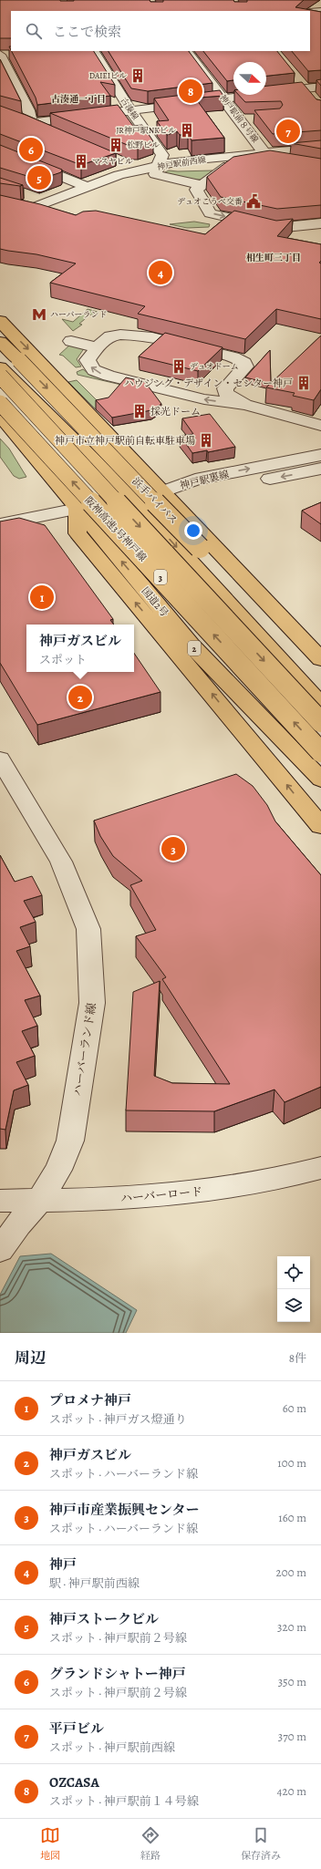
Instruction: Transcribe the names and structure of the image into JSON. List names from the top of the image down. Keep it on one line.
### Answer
{"streets":{"highway":["浜手バイパス","阪神高速3号神戸線","3","国道2号","2"],"street":["古湊線","神戸駅前８号線","神戸駅前西線","神戸駅裏線","ハーバーランド線","ハーバーロード"]},"crossings":[["古湊線","神戸駅前西線"],["神戸駅前８号線","神戸駅前西線"],["国道2号","2"],["ハーバーランド線","ハーバーロード"]],"districts":["古湊通一丁目","相生町三丁目"],"places":{"building":["DAIEIビル","JR神戸駅NKビル","松野ビル","マスヤビル","デュオドーム","ハウジング・デザイン・センター神戸","採光ドーム","神戸市立神戸駅前自転車駐車場"],"public building":["デュオこうべ交番"],"metro station":["ハーバーランド"]},"north":"right","page":{"search":"ここで検索","pins":["8","7","6","5","4","1","2","3"],"popup":["神戸ガスビル","スポット"],"heading":["周辺","8件"],"list":[{"mark":"1","name":"プロメナ神戸","note":"スポット · 神戸ガス燈通り","value":"60 m"},{"mark":"2","name":"神戸ガスビル","note":"スポット · ハーバーランド線","value":"100 m"},{"mark":"3","name":"神戸市産業振興センター","note":"スポット · ハーバーランド線","value":"160 m"},{"mark":"4","name":"神戸","note":"駅 · 神戸駅前西線","value":"200 m"},{"mark":"5","name":"神戸ストークビル","note":"スポット · 神戸駅前２号線","value":"320 m"},{"mark":"6","name":"グランドシャトー神戸","note":"スポット · 神戸駅前２号線","value":"350 m"},{"mark":"7","name":"平戸ビル","note":"スポット · 神戸駅前西線","value":"370 m"},{"mark":"8","name":"OZCASA","note":"スポット · 神戸駅前１４号線","value":"420 m"}],"nav":["地図","経路","保存済み"]}}
